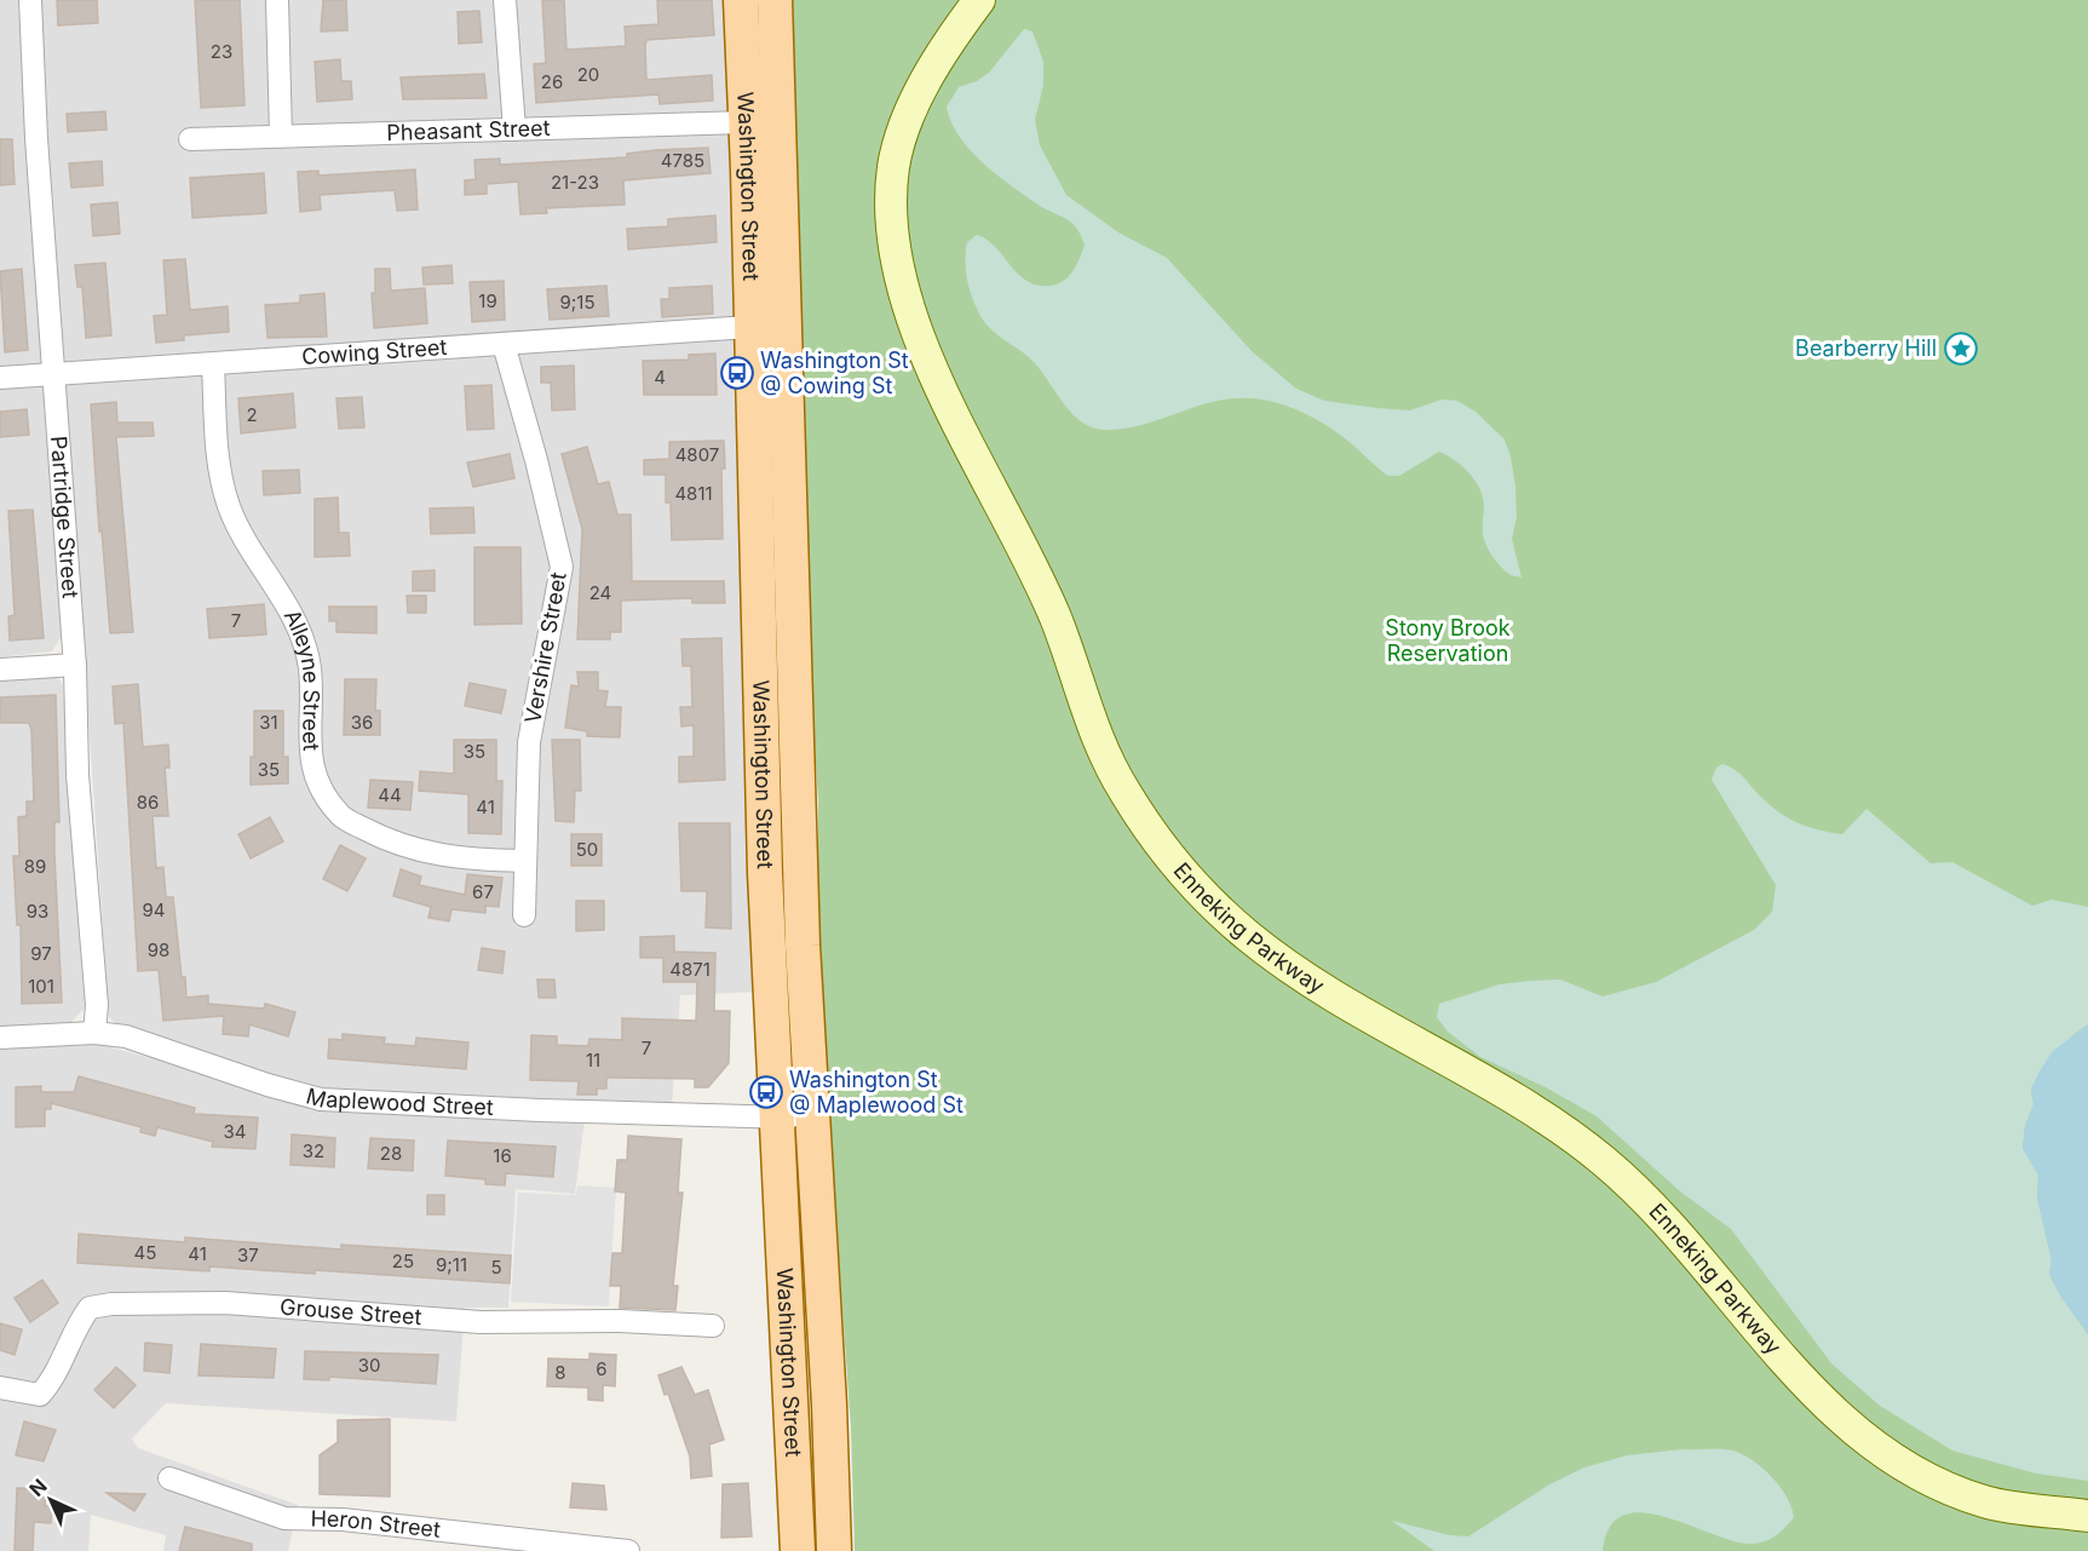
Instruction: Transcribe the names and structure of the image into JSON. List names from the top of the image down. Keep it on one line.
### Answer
{"streets":{"main road":["Washington Street","Enneking Parkway"],"street":["Pheasant Street","Cowing Street","Partridge Street","Vershire Street","Alleyne Street","Maplewood Street","Grouse Street","Heron Street"]},"crossings":[["Pheasant Street","Washington Street"],["Washington Street","Cowing Street"],["Washington Street","Maplewood Street"],["Cowing Street","Partridge Street"],["Cowing Street","Vershire Street"],["Cowing Street","Alleyne Street"],["Partridge Street","Maplewood Street"],["Vershire Street","Alleyne Street"]],"parks":["Stony Brook Reservation"],"places":{"place":["Bearberry Hill"],"bus stop":["Washington St @ Cowing St","Washington St @ Maplewood St"]},"house_numbers":["23","20","26","4785","21-23","19","9;15","4","2","4807","4811","24","7","31","36","35","35","44","86","41","50","89","67","94","93","98","97","4871","101","7","11","34","32","28","16","45","41","37","25","9;11","5","30","6","8"],"north":"top left"}
